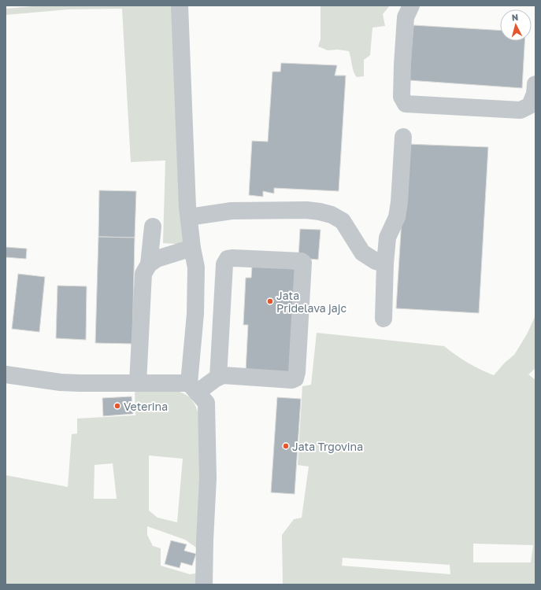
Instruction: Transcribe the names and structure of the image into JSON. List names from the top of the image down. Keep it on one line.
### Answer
{"places":["Jata Pridelava jajc","Veterina","Jata Trgovina"],"north":"top"}
